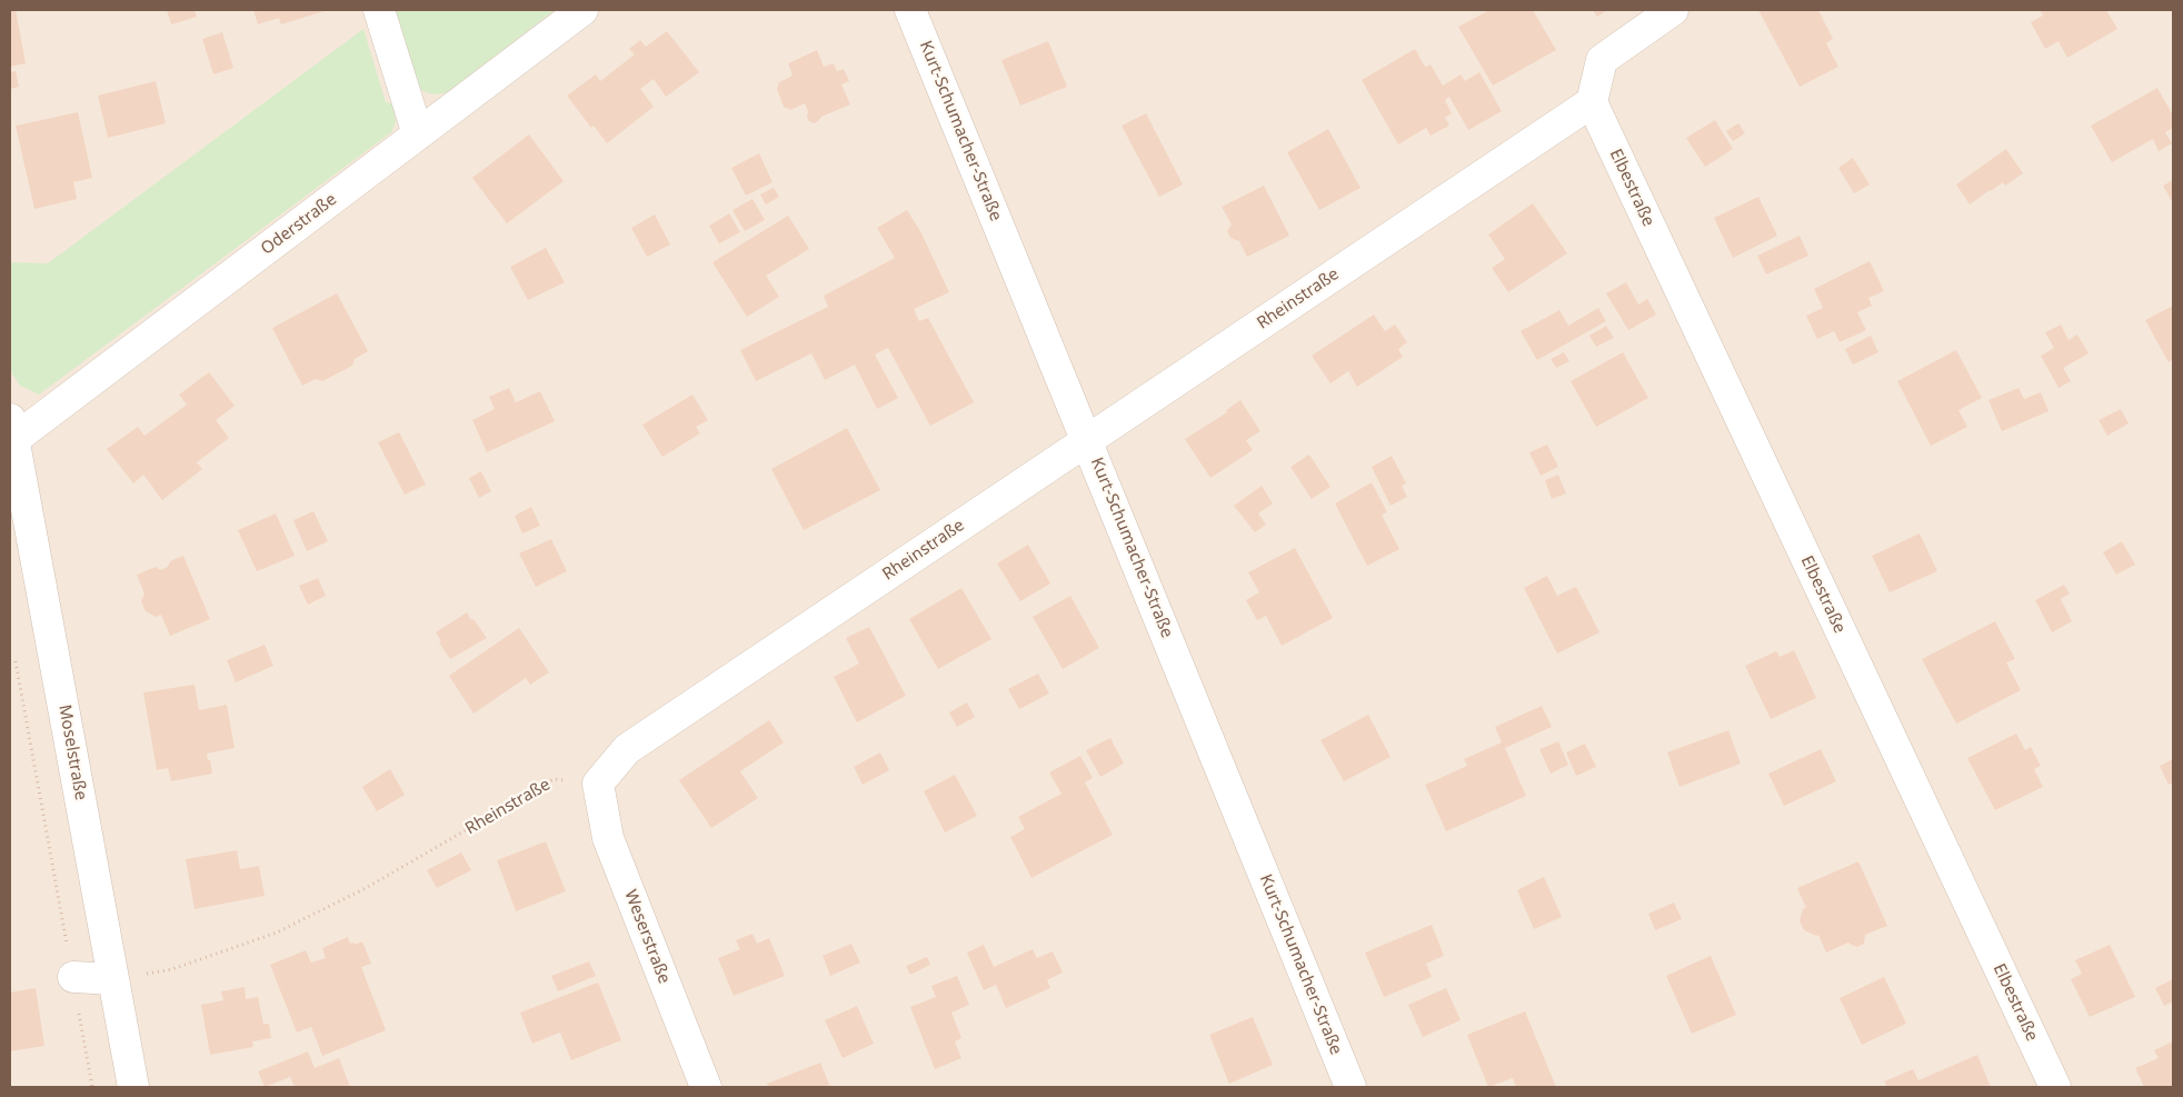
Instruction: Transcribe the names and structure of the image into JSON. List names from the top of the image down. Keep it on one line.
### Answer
{"streets":{"street":["Kurt-Schumacher-Straße","Elbestraße","Oderstraße","Rheinstraße","Moselstraße","Weserstraße"]},"crossings":[["Kurt-Schumacher-Straße","Rheinstraße"],["Elbestraße","Rheinstraße"],["Oderstraße","Moselstraße"],["Rheinstraße","Moselstraße"],["Rheinstraße","Weserstraße"]]}
